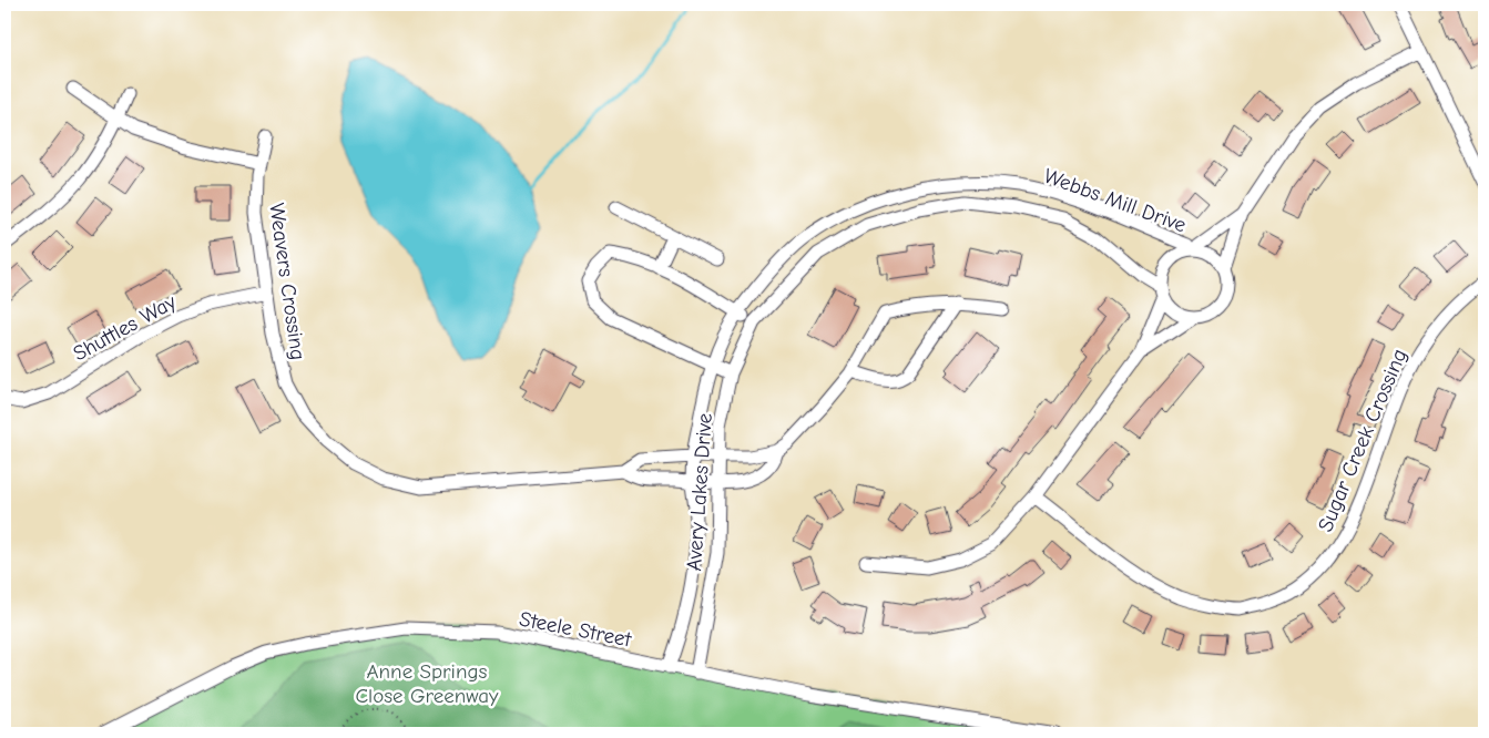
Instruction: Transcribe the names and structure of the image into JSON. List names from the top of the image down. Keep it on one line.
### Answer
{"streets":{"street":["Webbs Mill Drive","Weavers Crossing","Shuttles Way","Sugar Creek Crossing","Avery Lakes Drive","Steele Street"]},"crossings":[["Webbs Mill Drive","Avery Lakes Drive"],["Weavers Crossing","Shuttles Way"],["Weavers Crossing","Avery Lakes Drive"],["Avery Lakes Drive","Steele Street"]],"parks":["Anne Springs Close Greenway"]}
